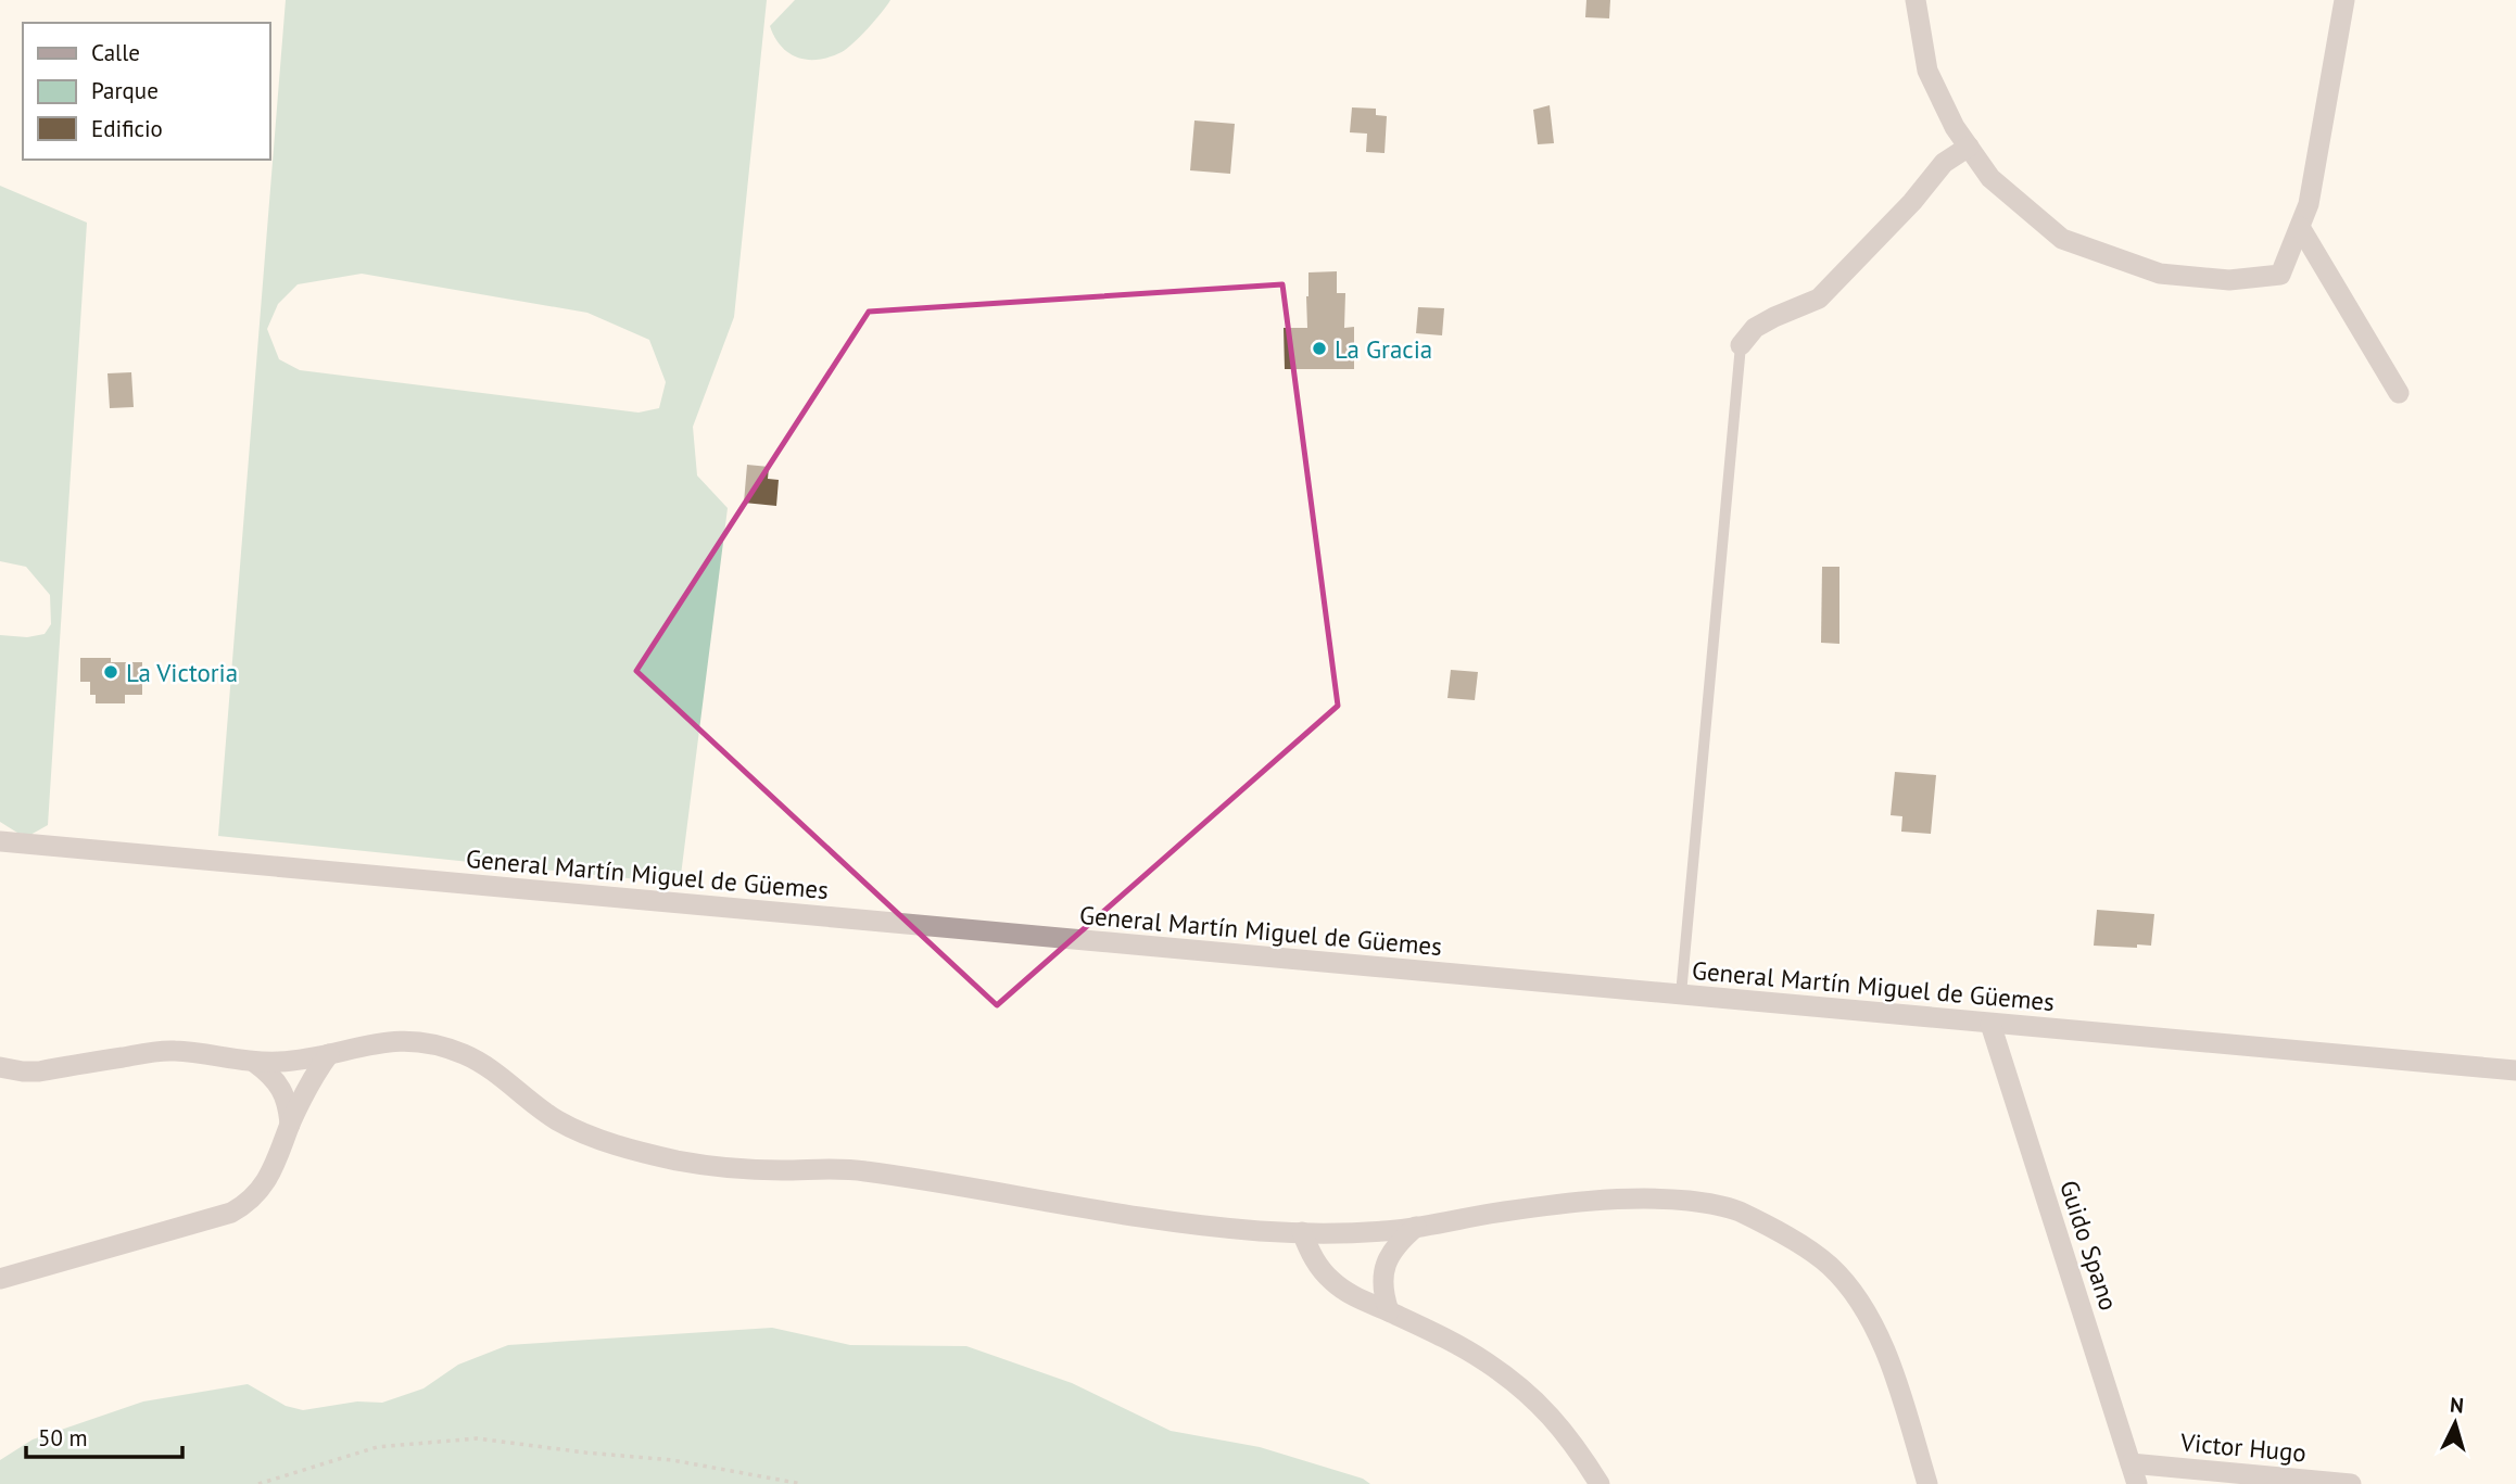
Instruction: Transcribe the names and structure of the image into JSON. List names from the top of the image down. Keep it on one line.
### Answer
{"streets":{"street":["General Martín Miguel de Güemes","Guido Spano","Victor Hugo"]},"crossings":[["General Martín Miguel de Güemes","Guido Spano"],["Guido Spano","Victor Hugo"]],"places":["La Gracia","La Victoria"],"legend":["Calle","Parque","Edificio"],"scale_bar":"50 m","north":"top"}
